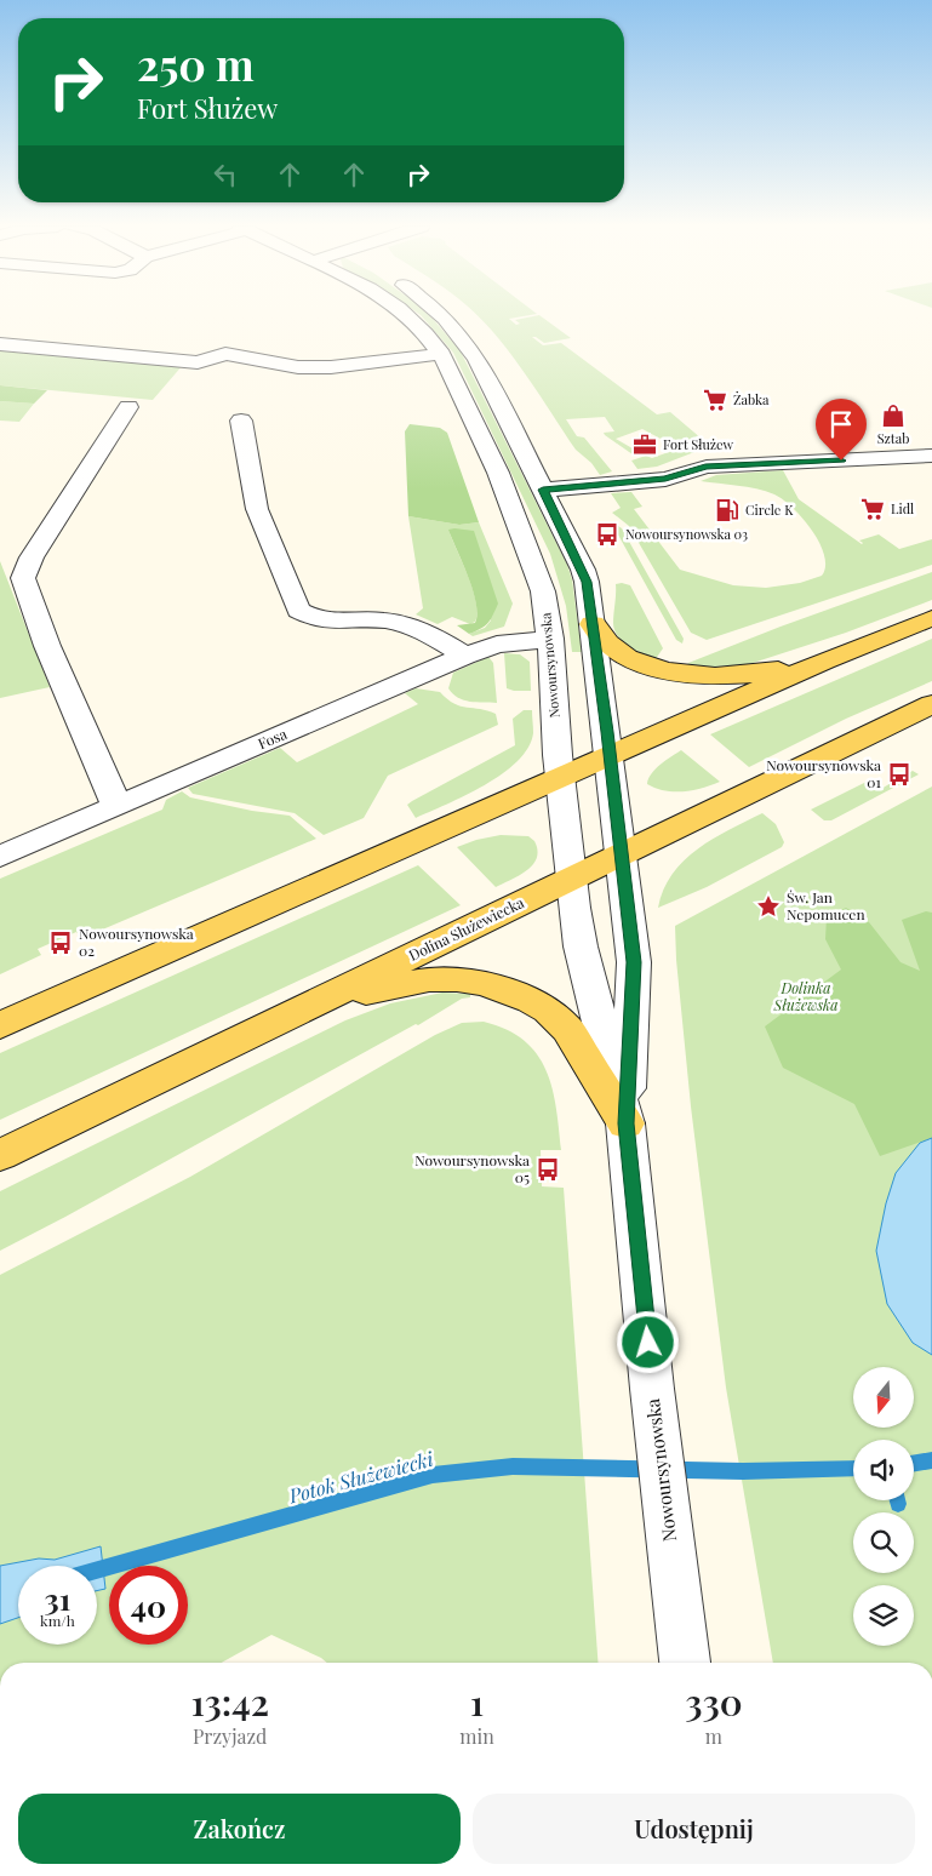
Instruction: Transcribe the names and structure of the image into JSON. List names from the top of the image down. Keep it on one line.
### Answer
{"streets":{"main road":["Dolina Służewiecka"],"street":["Nowoursynowska","Fosa"]},"crossings":[["Nowoursynowska","Fosa"],["Nowoursynowska","Dolina Służewiecka"]],"water":["Potok Służewiecki"],"parks":["Dolinka Służewska"],"places":{"supermarket":["Żabka","Lidl"],"shop":["Sztab"],"office":["Fort Służew"],"fuel station":["Circle K"],"bus stop":["Nowoursynowska 03","Nowoursynowska 01","Nowoursynowska 02","Nowoursynowska 05"],"place":["Św. Jan Nepomucen"]},"north":"bottom","page":{"turn":["250 m","Fort Służew"],"speed":"31 km/h","limit":"40","eta":["13:42","Przyjazd","1","min","330","m"],"buttons":["Zakończ","Udostępnij"]}}
